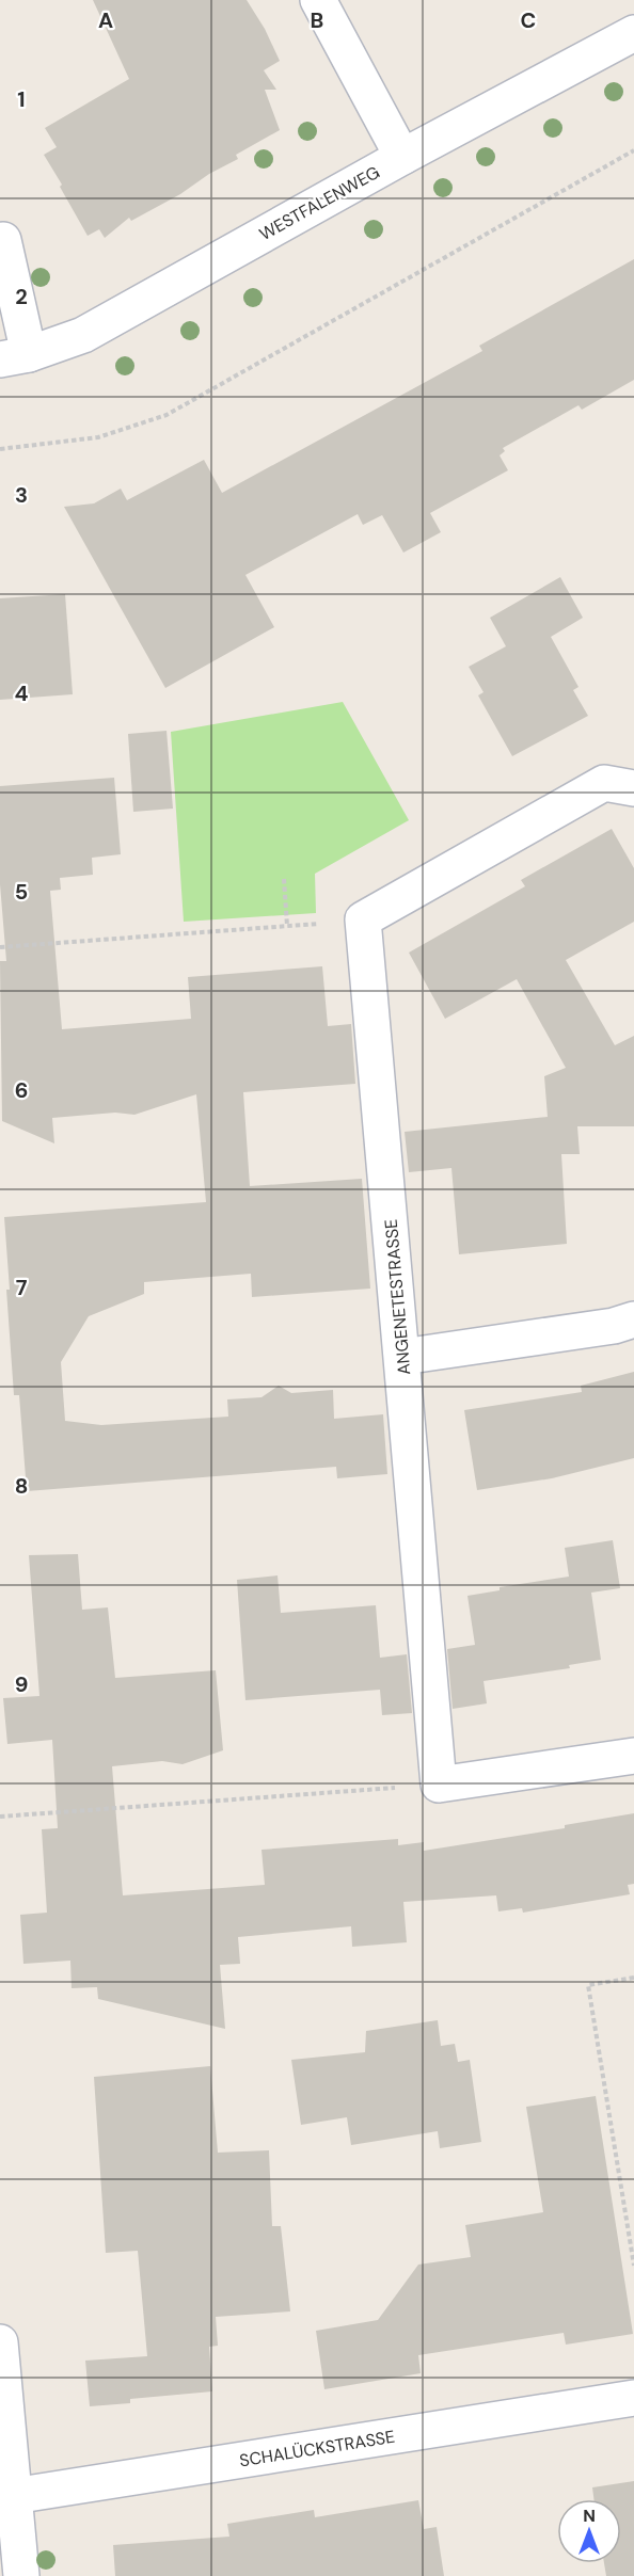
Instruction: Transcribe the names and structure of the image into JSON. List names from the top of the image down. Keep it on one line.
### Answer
{"streets":{"street":["WESTFALENWEG","ANGENETESTRASSE","SCHALÜCKSTRASSE"]},"north":"top","grid":{"columns":["A","B","C"],"rows":["1","2","3","4","5","6","7","8","9"]}}
